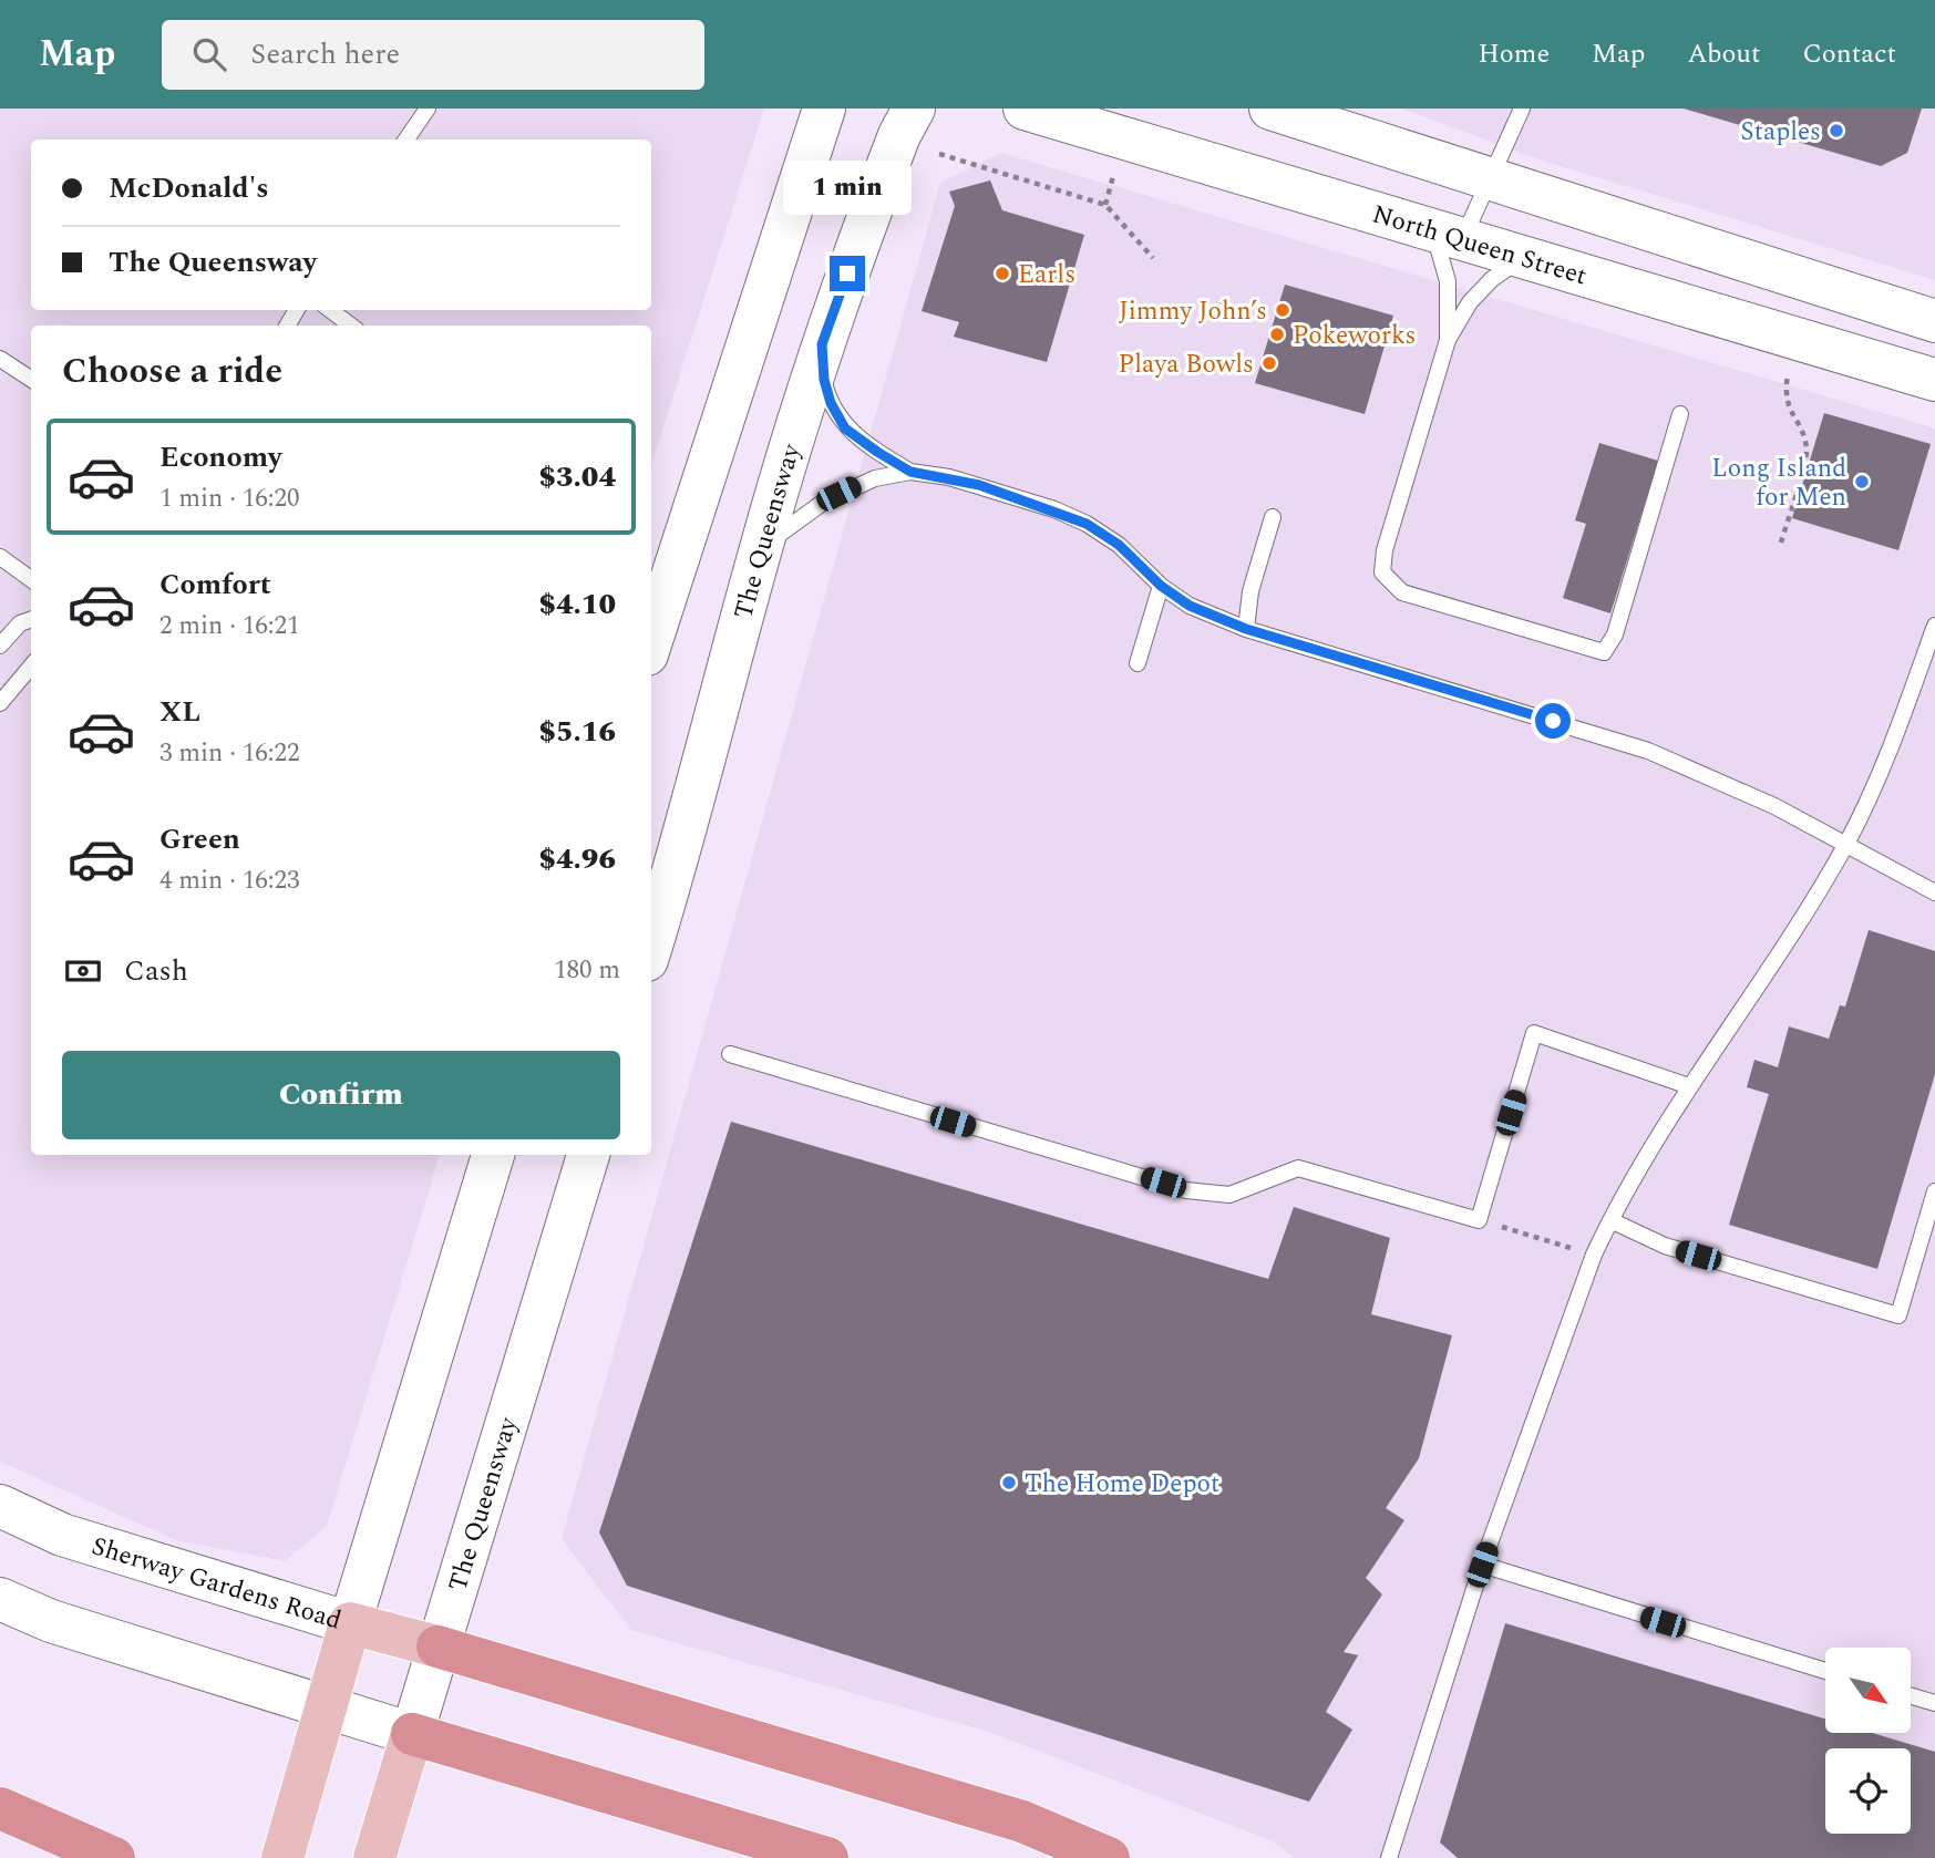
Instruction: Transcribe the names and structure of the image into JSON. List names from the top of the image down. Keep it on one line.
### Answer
{"streets":{"main road":["North Queen Street","The Queensway","Sherway Gardens Road"]},"crossings":[["The Queensway","Sherway Gardens Road"]],"places":["Staples","Earls","Jimmy John’s","Pokeworks","Playa Bowls","Long Island for Men","The Home Depot"],"north":"bottom right","page":{"header":"Map","search":"Search here","nav":["Home","Map","About","Contact"],"banner":["McDonald's","The Queensway"],"bubble":"1 min","heading":"Choose a ride","list":[{"name":"Economy","note":"1 min · 16:20","value":"$3.04"},{"name":"Comfort","note":"2 min · 16:21","value":"$4.10"},{"name":"XL","note":"3 min · 16:22","value":"$5.16"},{"name":"Green","note":"4 min · 16:23","value":"$4.96"}],"pay":["Cash","180 m"],"buttons":"Confirm"}}
